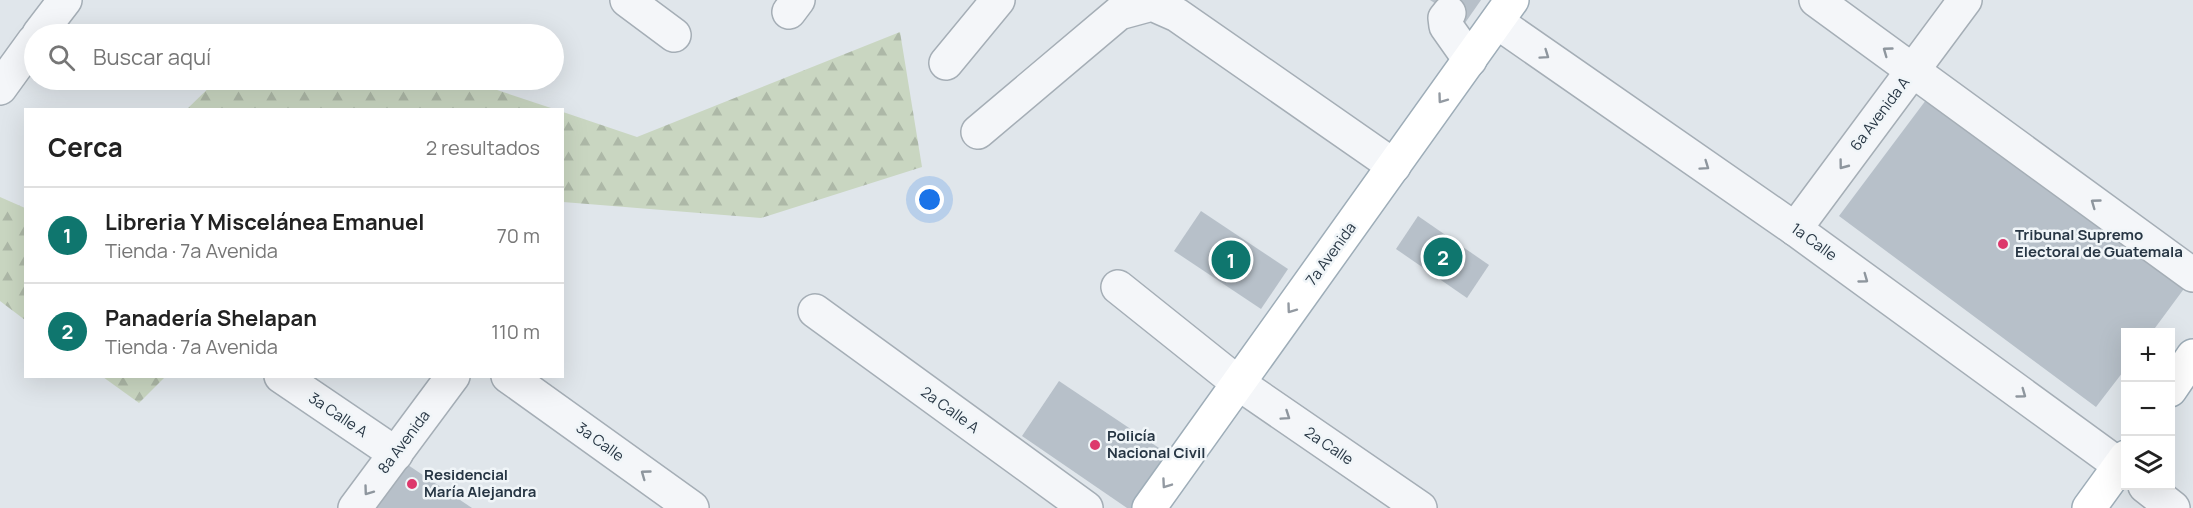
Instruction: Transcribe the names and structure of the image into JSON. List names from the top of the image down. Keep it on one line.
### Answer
{"streets":{"main road":["7a Avenida"],"street":["6a Avenida A","1a Calle","2a Calle A","3a Calle A","8a Avenida","3a Calle","2a Calle"]},"crossings":[["6a Avenida A","1a Calle"],["1a Calle","7a Avenida"],["7a Avenida","2a Calle"],["3a Calle A","8a Avenida"]],"one_way":["6a Avenida A","7a Avenida","8a Avenida","3a Calle","2a Calle"],"places":["Tribunal Supremo Electoral de Guatemala","Policía Nacional Civil","Residencial María Alejandra"],"page":{"search":"Buscar aquí","heading":["Cerca","2 resultados"],"list":[{"mark":"1","name":"Libreria Y Miscelánea Emanuel","note":"Tienda · 7a Avenida","value":"70 m"},{"mark":"2","name":"Panadería Shelapan","note":"Tienda · 7a Avenida","value":"110 m"}],"pins":["2","1"],"map_buttons":["+","−"]}}
